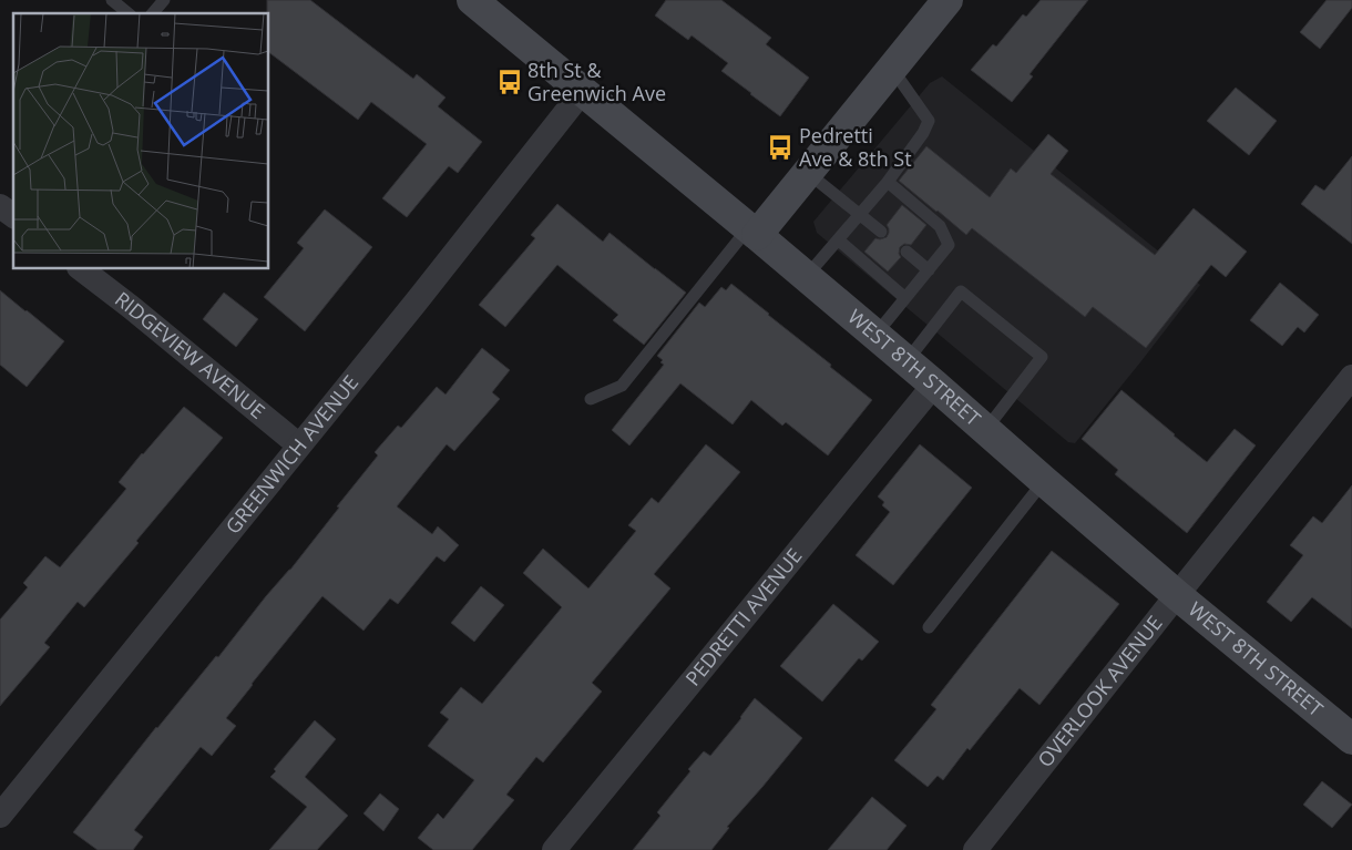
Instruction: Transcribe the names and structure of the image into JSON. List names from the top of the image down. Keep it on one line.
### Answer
{"streets":{"street":["RIDGEVIEW AVENUE","WEST 8TH STREET","GREENWICH AVENUE","PEDRETTI AVENUE","OVERLOOK AVENUE"]},"crossings":[["RIDGEVIEW AVENUE","GREENWICH AVENUE"],["WEST 8TH STREET","GREENWICH AVENUE"],["WEST 8TH STREET","PEDRETTI AVENUE"],["WEST 8TH STREET","OVERLOOK AVENUE"]],"places":{"bus stop":["8th St & Greenwich Ave","Pedretti Ave & 8th St"]}}
